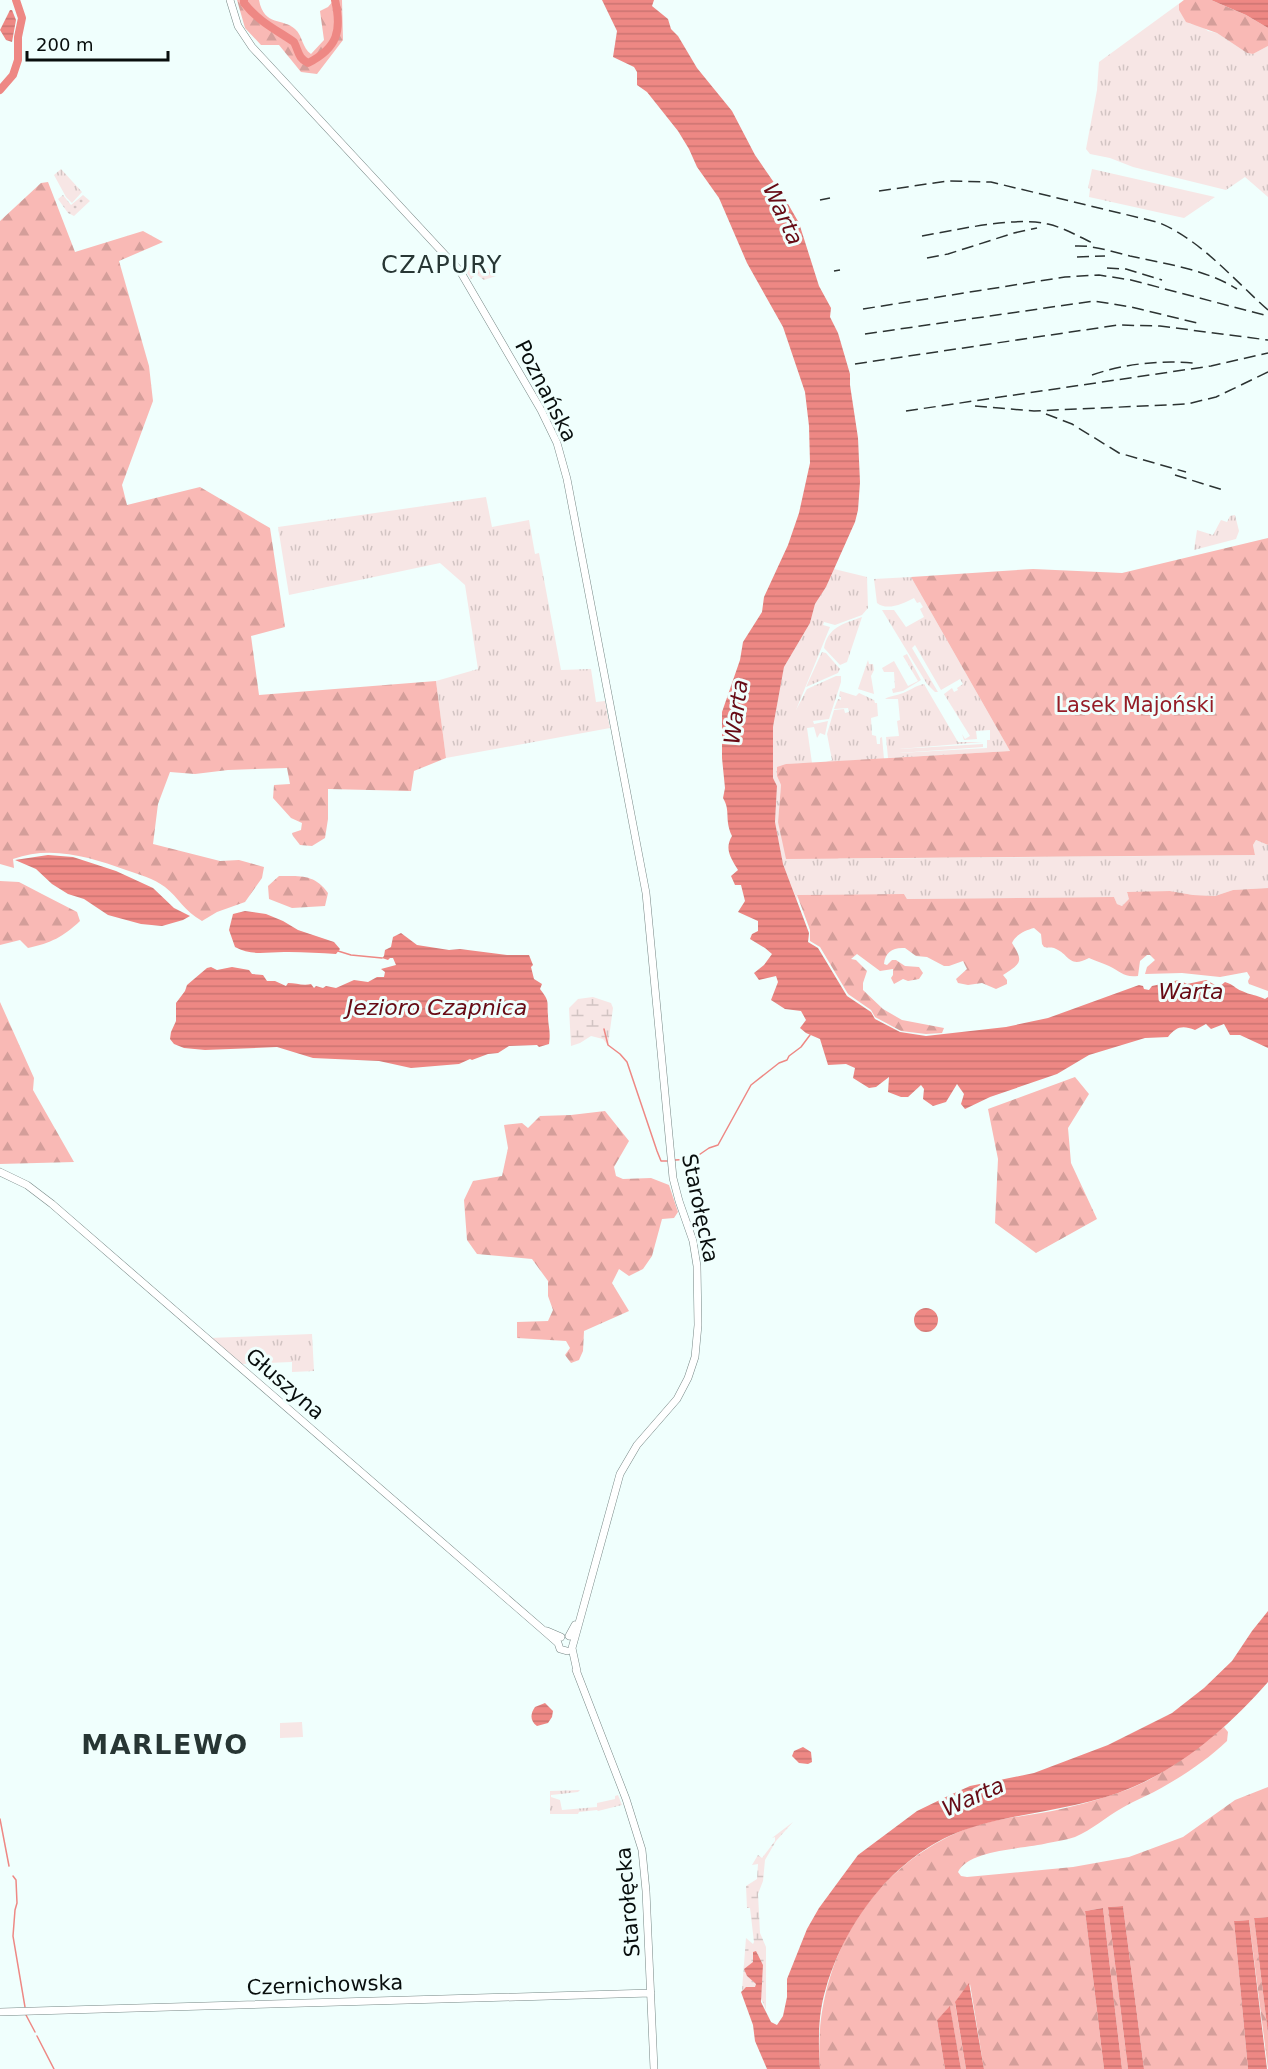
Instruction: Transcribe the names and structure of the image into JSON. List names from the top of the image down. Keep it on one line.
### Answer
{"streets":{"street":["Poznańska","Starołęcka","Głuszyna","Czernichowska"]},"crossings":[["Poznańska","Starołęcka"],["Starołęcka","Czernichowska"]],"districts":["CZAPURY","MARLEWO"],"water":["Warta","Jezioro Czapnica"],"parks":["Lasek Majoński"],"scale_bar":"200 m"}
